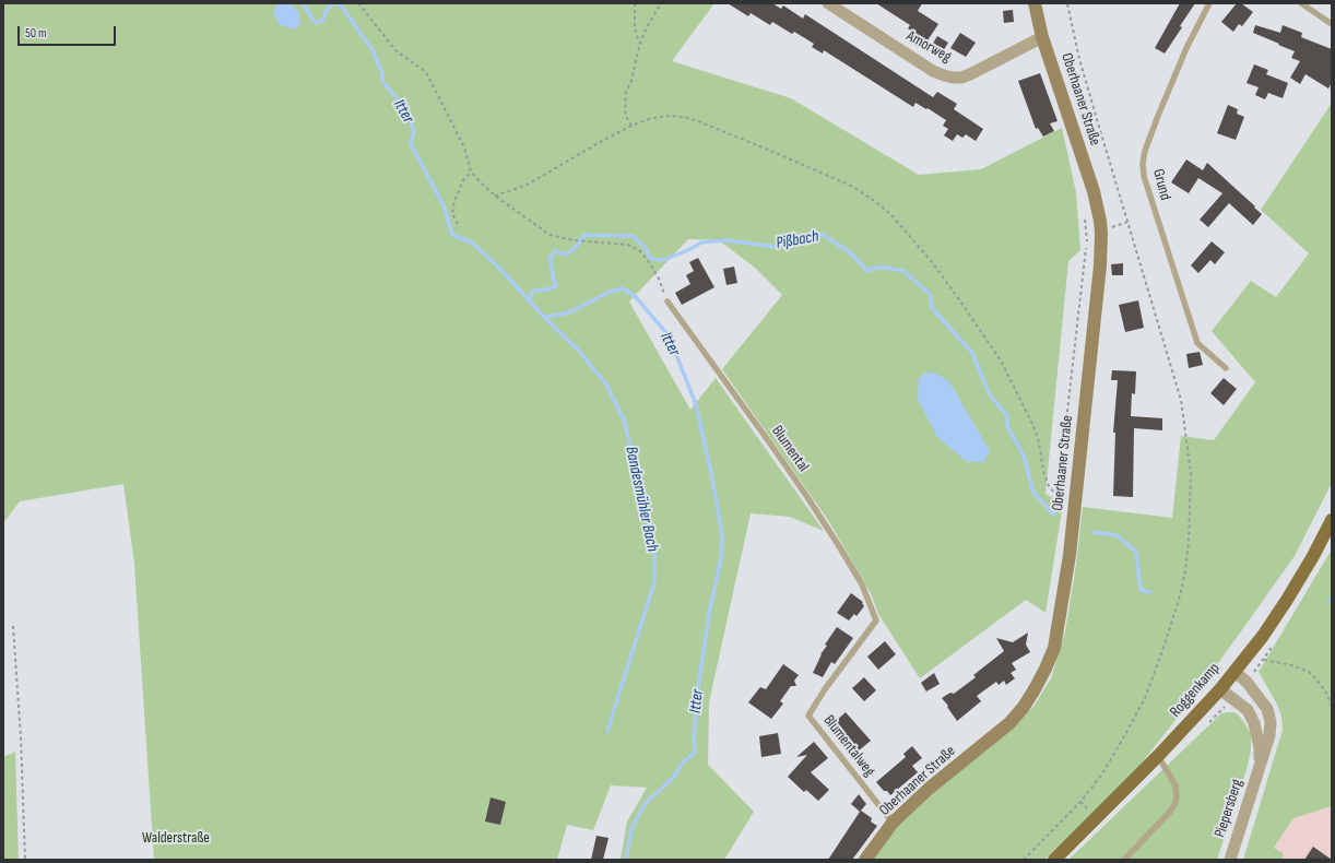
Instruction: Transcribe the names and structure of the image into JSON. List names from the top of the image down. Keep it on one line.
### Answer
{"streets":{"main road":["Roggenkamp"],"street":["Amorweg","Oberhaaner Straße","Piepersberg"],"lane":["Grund","Blumental","Blumentalweg"]},"crossings":[["Amorweg","Oberhaaner Straße"],["Oberhaaner Straße","Blumentalweg"],["Blumental","Blumentalweg"],["Roggenkamp","Piepersberg"]],"water":["Itter","Pißbach","Bandesmühler Bach"],"parks":["Walderstraße"],"scale_bar":"50 m"}
